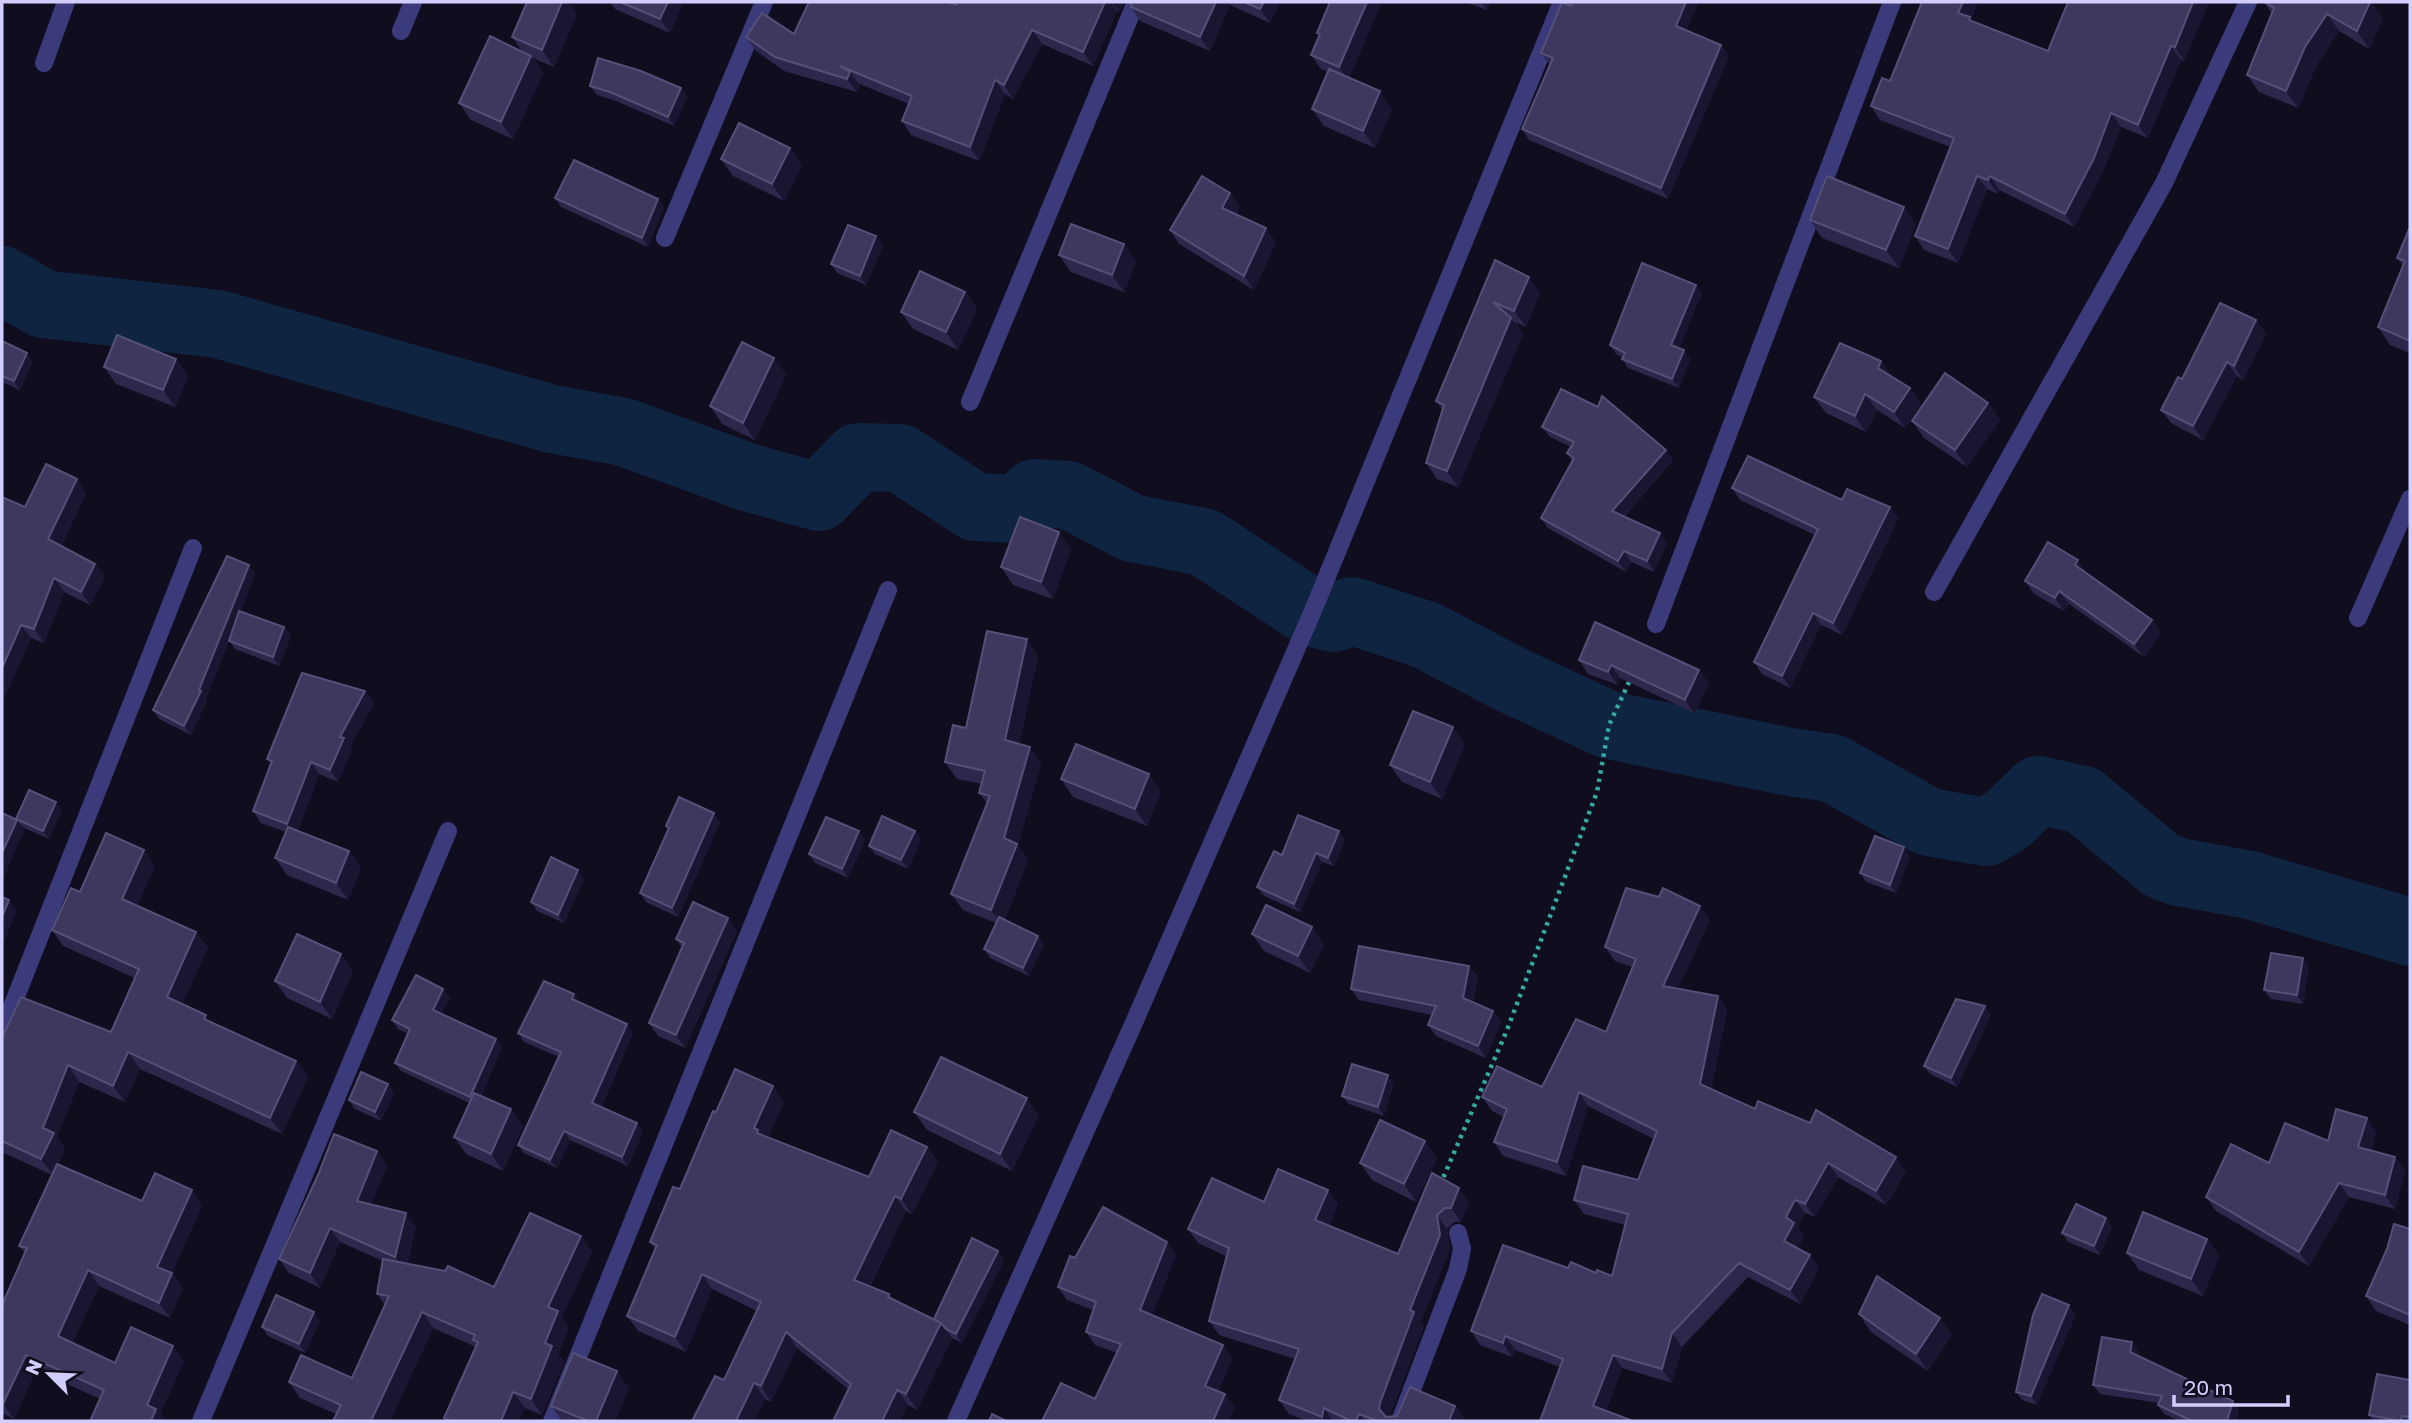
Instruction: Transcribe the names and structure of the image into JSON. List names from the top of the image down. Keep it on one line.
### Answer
{"scale_bar":"20 m","north":"top left"}
